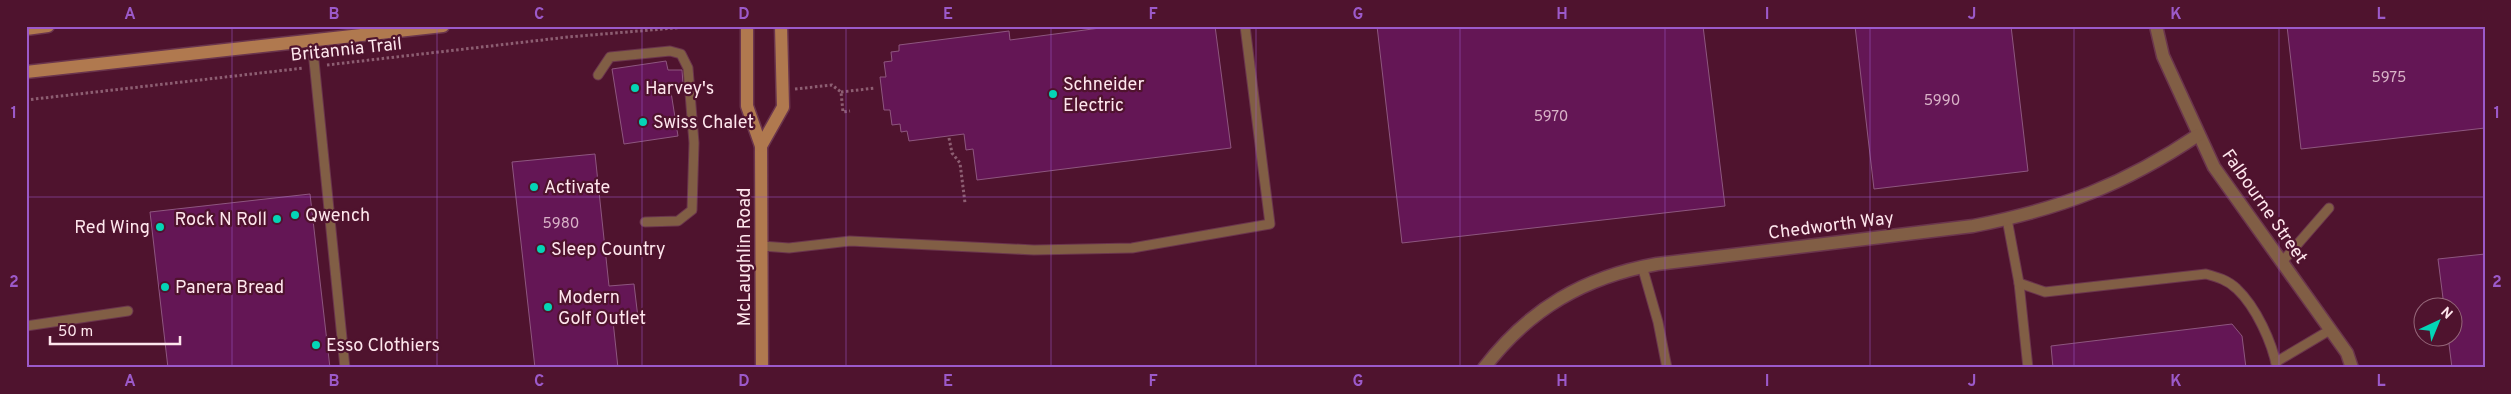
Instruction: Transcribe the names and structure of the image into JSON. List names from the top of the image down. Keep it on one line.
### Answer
{"streets":{"street":["Falbourne Street","Chedworth Way","McLaughlin Road"],"path":["Britannia Trail"]},"crossings":[["Falbourne Street","Chedworth Way"]],"places":["Harvey's","Schneider Electric","Swiss Chalet","Activate","Qwench","Rock N Roll","Red Wing","Sleep Country","Panera Bread","Modern Golf Outlet","Esso Clothiers"],"house_numbers":["5975","5990","5970","5980"],"scale_bar":"50 m","north":"top right","grid":{"columns":["A","B","C","D","E","F","G","H","I","J","K","L"],"rows":["1","2"]}}
